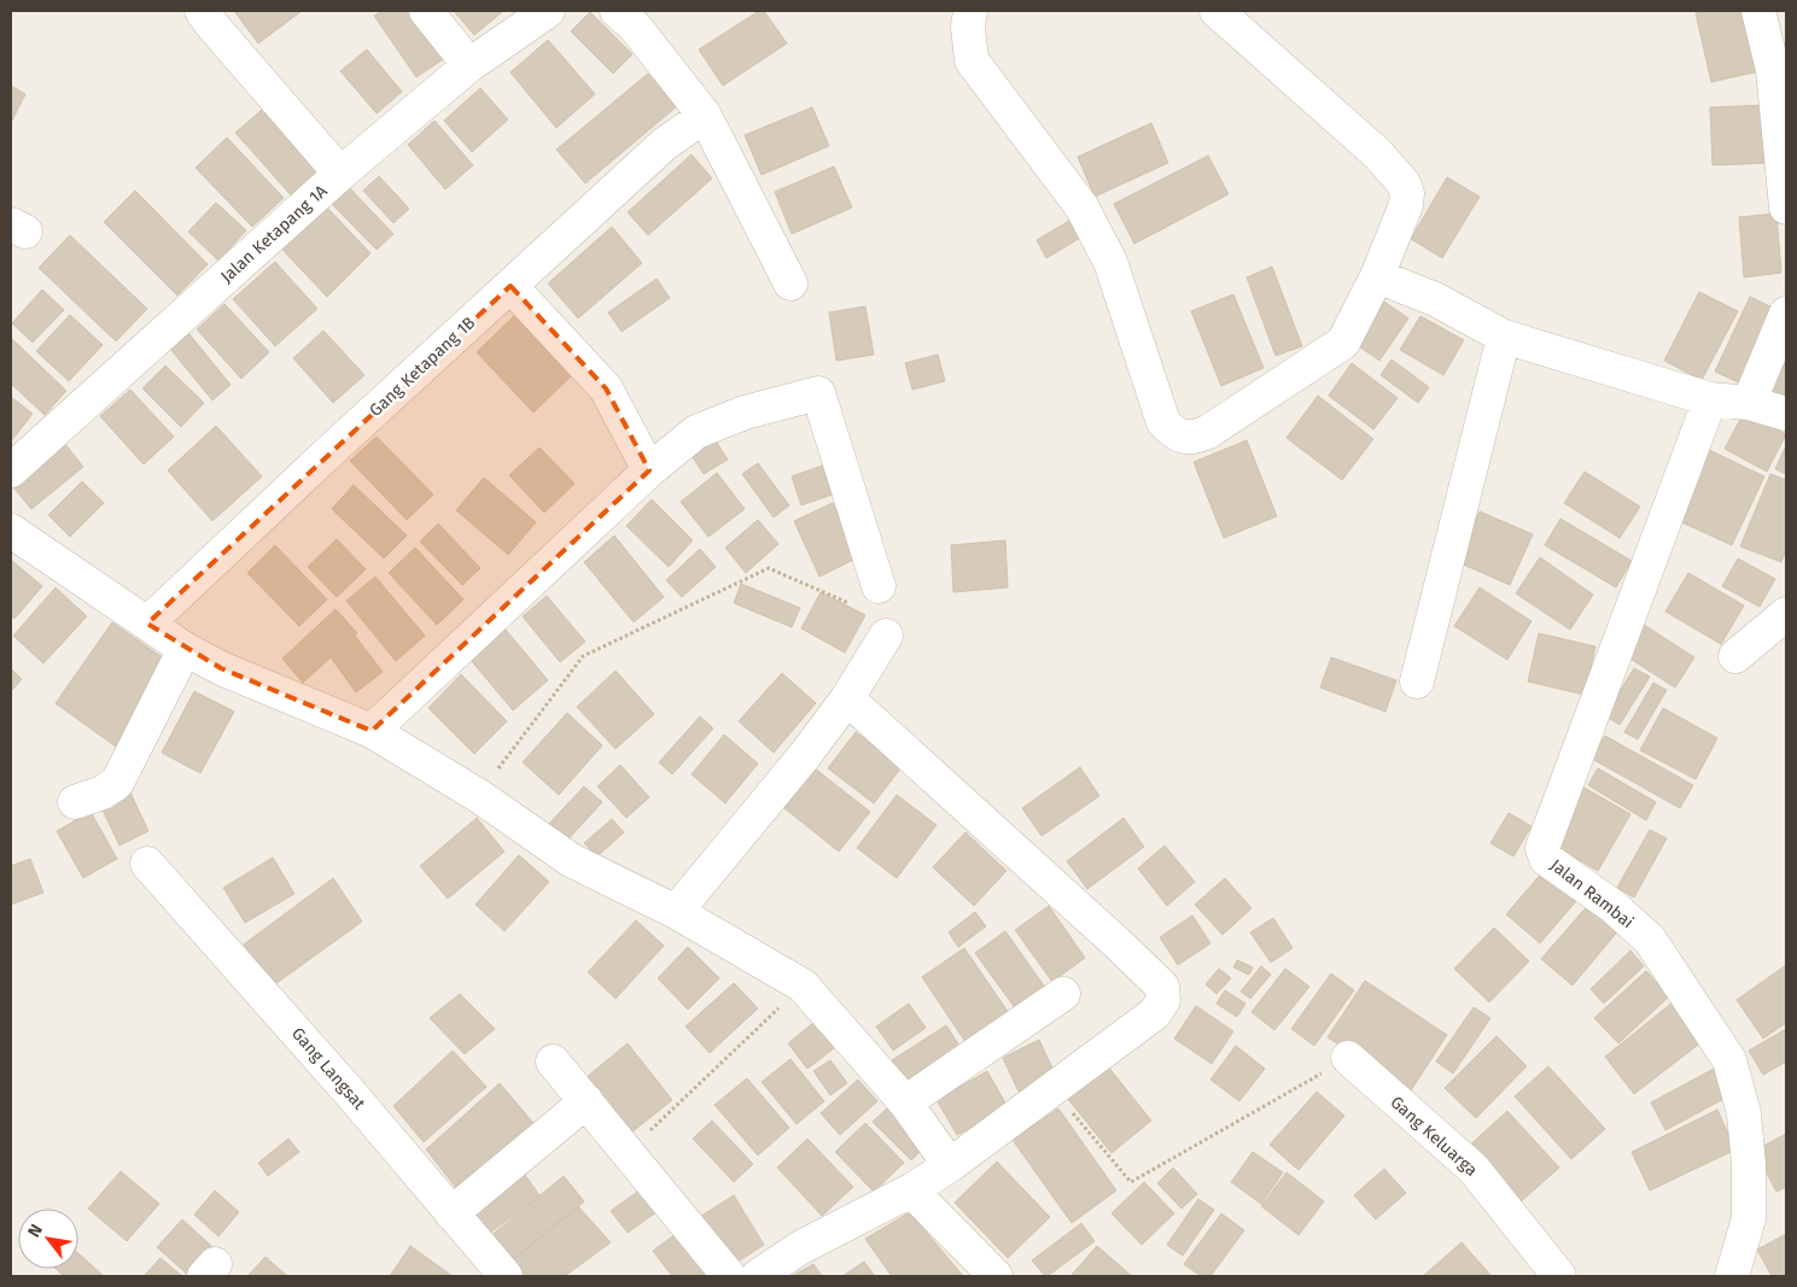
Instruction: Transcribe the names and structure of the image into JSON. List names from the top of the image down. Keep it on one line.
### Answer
{"streets":{"street":["Jalan Ketapang 1A","Gang Ketapang 1B","Jalan Rambai","Gang Langsat","Gang Keluarga"]},"north":"top left"}
